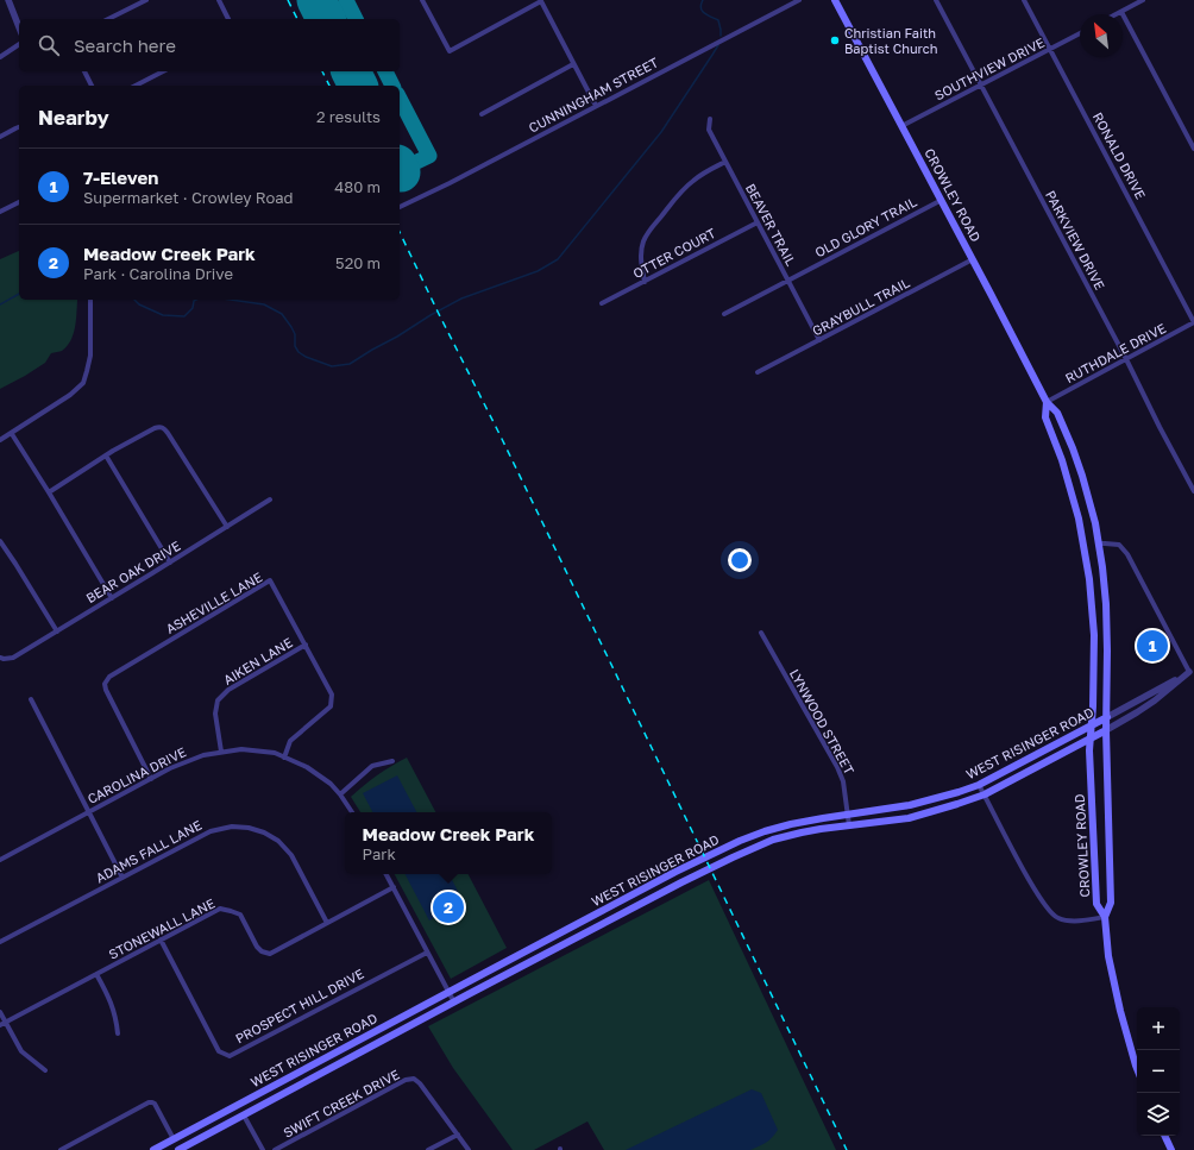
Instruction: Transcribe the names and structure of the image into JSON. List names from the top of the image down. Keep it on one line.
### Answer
{"streets":{"main road":["CROWLEY ROAD","WEST RISINGER ROAD"],"street":["SOUTHVIEW DRIVE","CUNNINGHAM STREET","RONALD DRIVE","BEAVER TRAIL","OLD GLORY TRAIL","PARKVIEW DRIVE","OTTER COURT","GRAYBULL TRAIL","RUTHDALE DRIVE","BEAR OAK DRIVE","ASHEVILLE LANE","AIKEN LANE","LYNWOOD STREET","CAROLINA DRIVE","ADAMS FALL LANE","STONEWALL LANE","PROSPECT HILL DRIVE","SWIFT CREEK DRIVE"]},"crossings":[["SOUTHVIEW DRIVE","RONALD DRIVE"],["SOUTHVIEW DRIVE","CROWLEY ROAD"],["SOUTHVIEW DRIVE","PARKVIEW DRIVE"],["RONALD DRIVE","RUTHDALE DRIVE"],["CROWLEY ROAD","OLD GLORY TRAIL"],["CROWLEY ROAD","GRAYBULL TRAIL"],["CROWLEY ROAD","RUTHDALE DRIVE"],["CROWLEY ROAD","WEST RISINGER ROAD"],["BEAVER TRAIL","OLD GLORY TRAIL"],["BEAVER TRAIL","OTTER COURT"],["BEAVER TRAIL","GRAYBULL TRAIL"],["PARKVIEW DRIVE","RUTHDALE DRIVE"],["ASHEVILLE LANE","AIKEN LANE"],["ASHEVILLE LANE","CAROLINA DRIVE"],["AIKEN LANE","CAROLINA DRIVE"],["LYNWOOD STREET","WEST RISINGER ROAD"],["ADAMS FALL LANE","STONEWALL LANE"],["STONEWALL LANE","PROSPECT HILL DRIVE"]],"places":["Christian Faith Baptist Church"],"north":"top left","page":{"search":"Search here","heading":["Nearby","2 results"],"list":[{"mark":"1","name":"7-Eleven","note":"Supermarket · Crowley Road","value":"480 m"},{"mark":"2","name":"Meadow Creek Park","note":"Park · Carolina Drive","value":"520 m"}],"pins":["1","2"],"popup":["Meadow Creek Park","Park"],"map_buttons":["+","−"]}}
